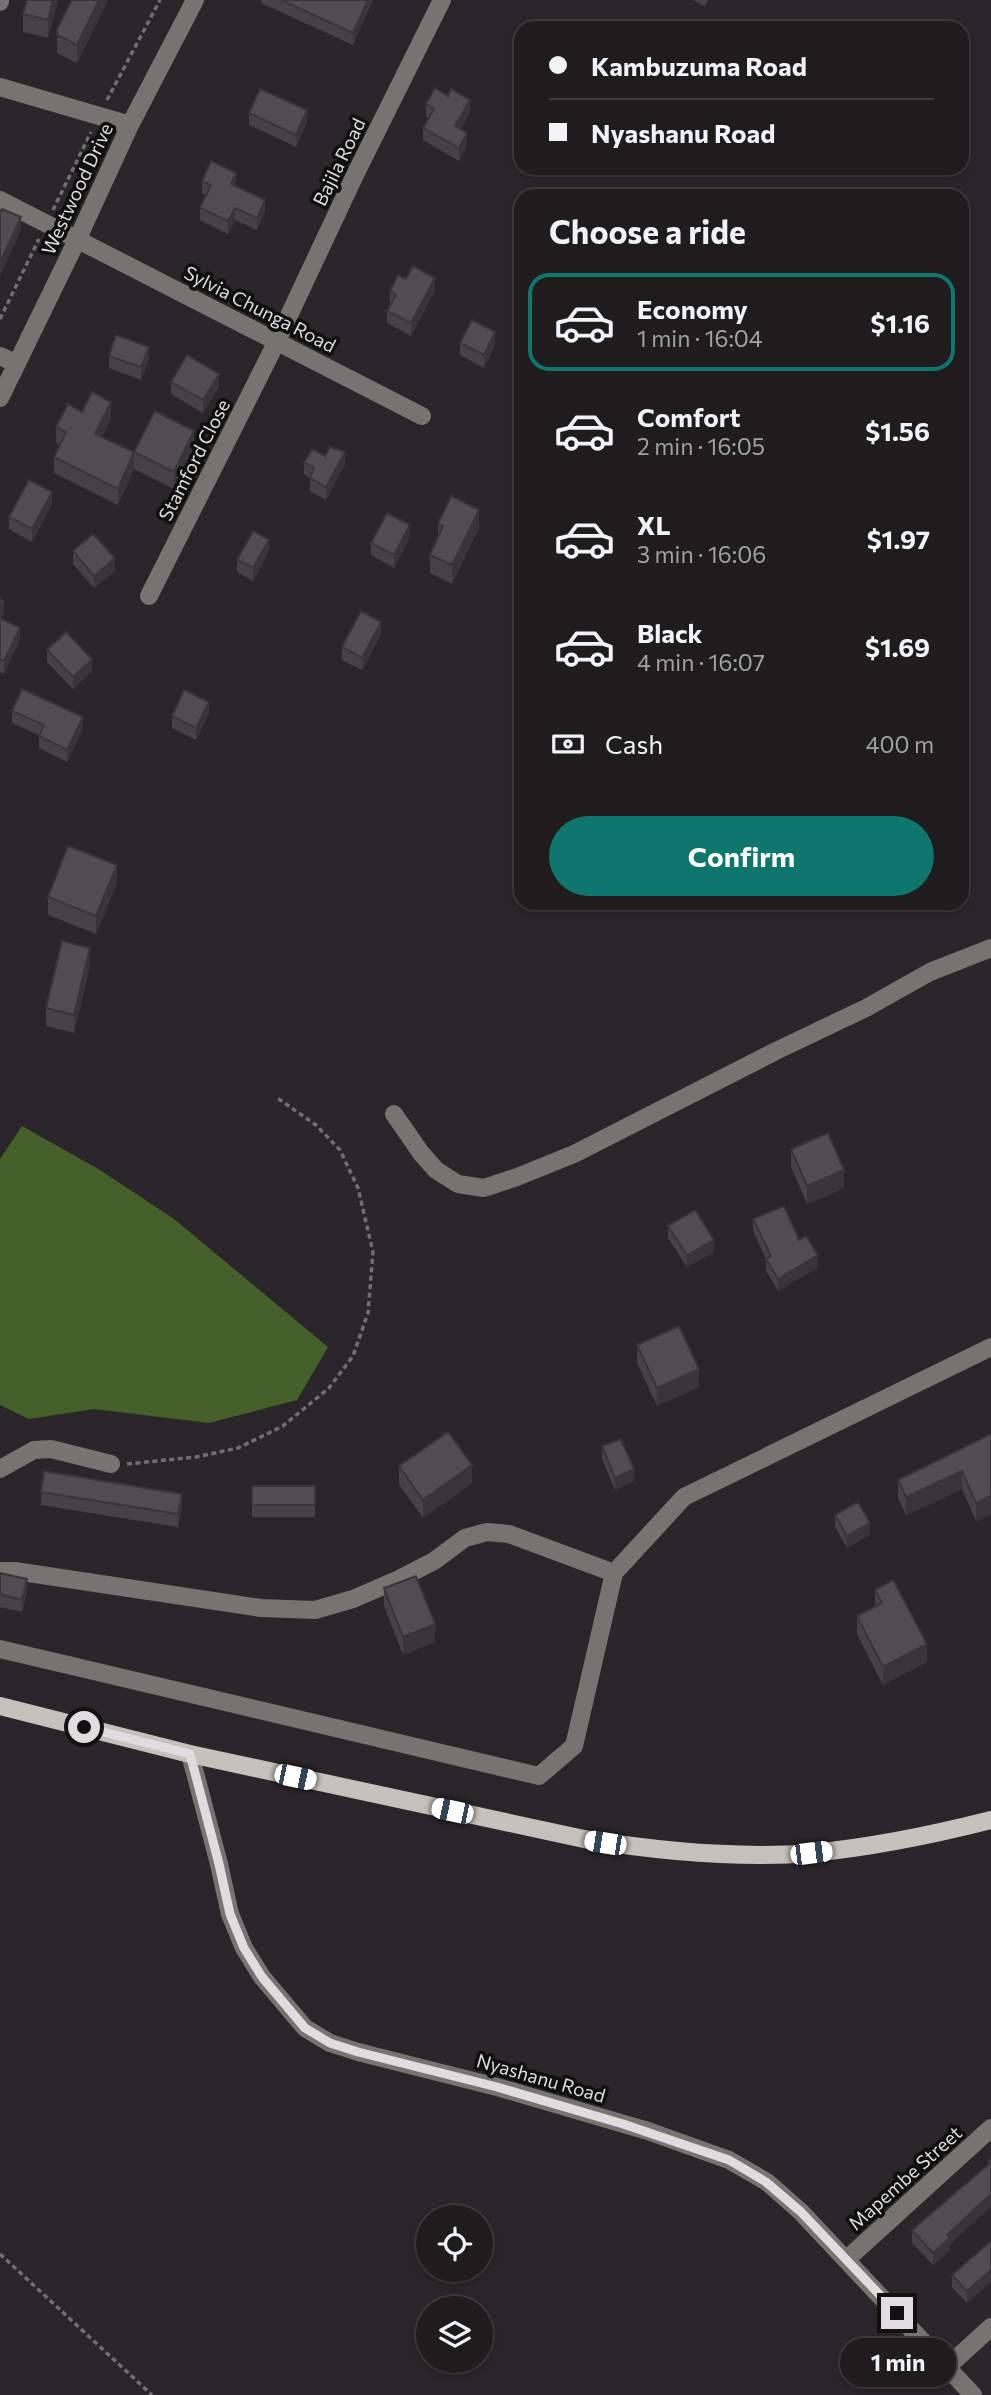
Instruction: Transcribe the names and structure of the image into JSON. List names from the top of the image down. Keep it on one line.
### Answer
{"streets":{"street":["Bajila Road","Westwood Drive","Sylvia Chunga Road","Stamford Close","Nyashanu Road","Mapembe Street"]},"crossings":[["Bajila Road","Sylvia Chunga Road"],["Bajila Road","Stamford Close"],["Westwood Drive","Sylvia Chunga Road"],["Sylvia Chunga Road","Stamford Close"],["Nyashanu Road","Mapembe Street"]],"page":{"banner":["Kambuzuma Road","Nyashanu Road"],"heading":"Choose a ride","list":[{"name":"Economy","note":"1 min · 16:04","value":"$1.16"},{"name":"Comfort","note":"2 min · 16:05","value":"$1.56"},{"name":"XL","note":"3 min · 16:06","value":"$1.97"},{"name":"Black","note":"4 min · 16:07","value":"$1.69"}],"pay":["Cash","400 m"],"buttons":"Confirm","bubble":"1 min"}}
